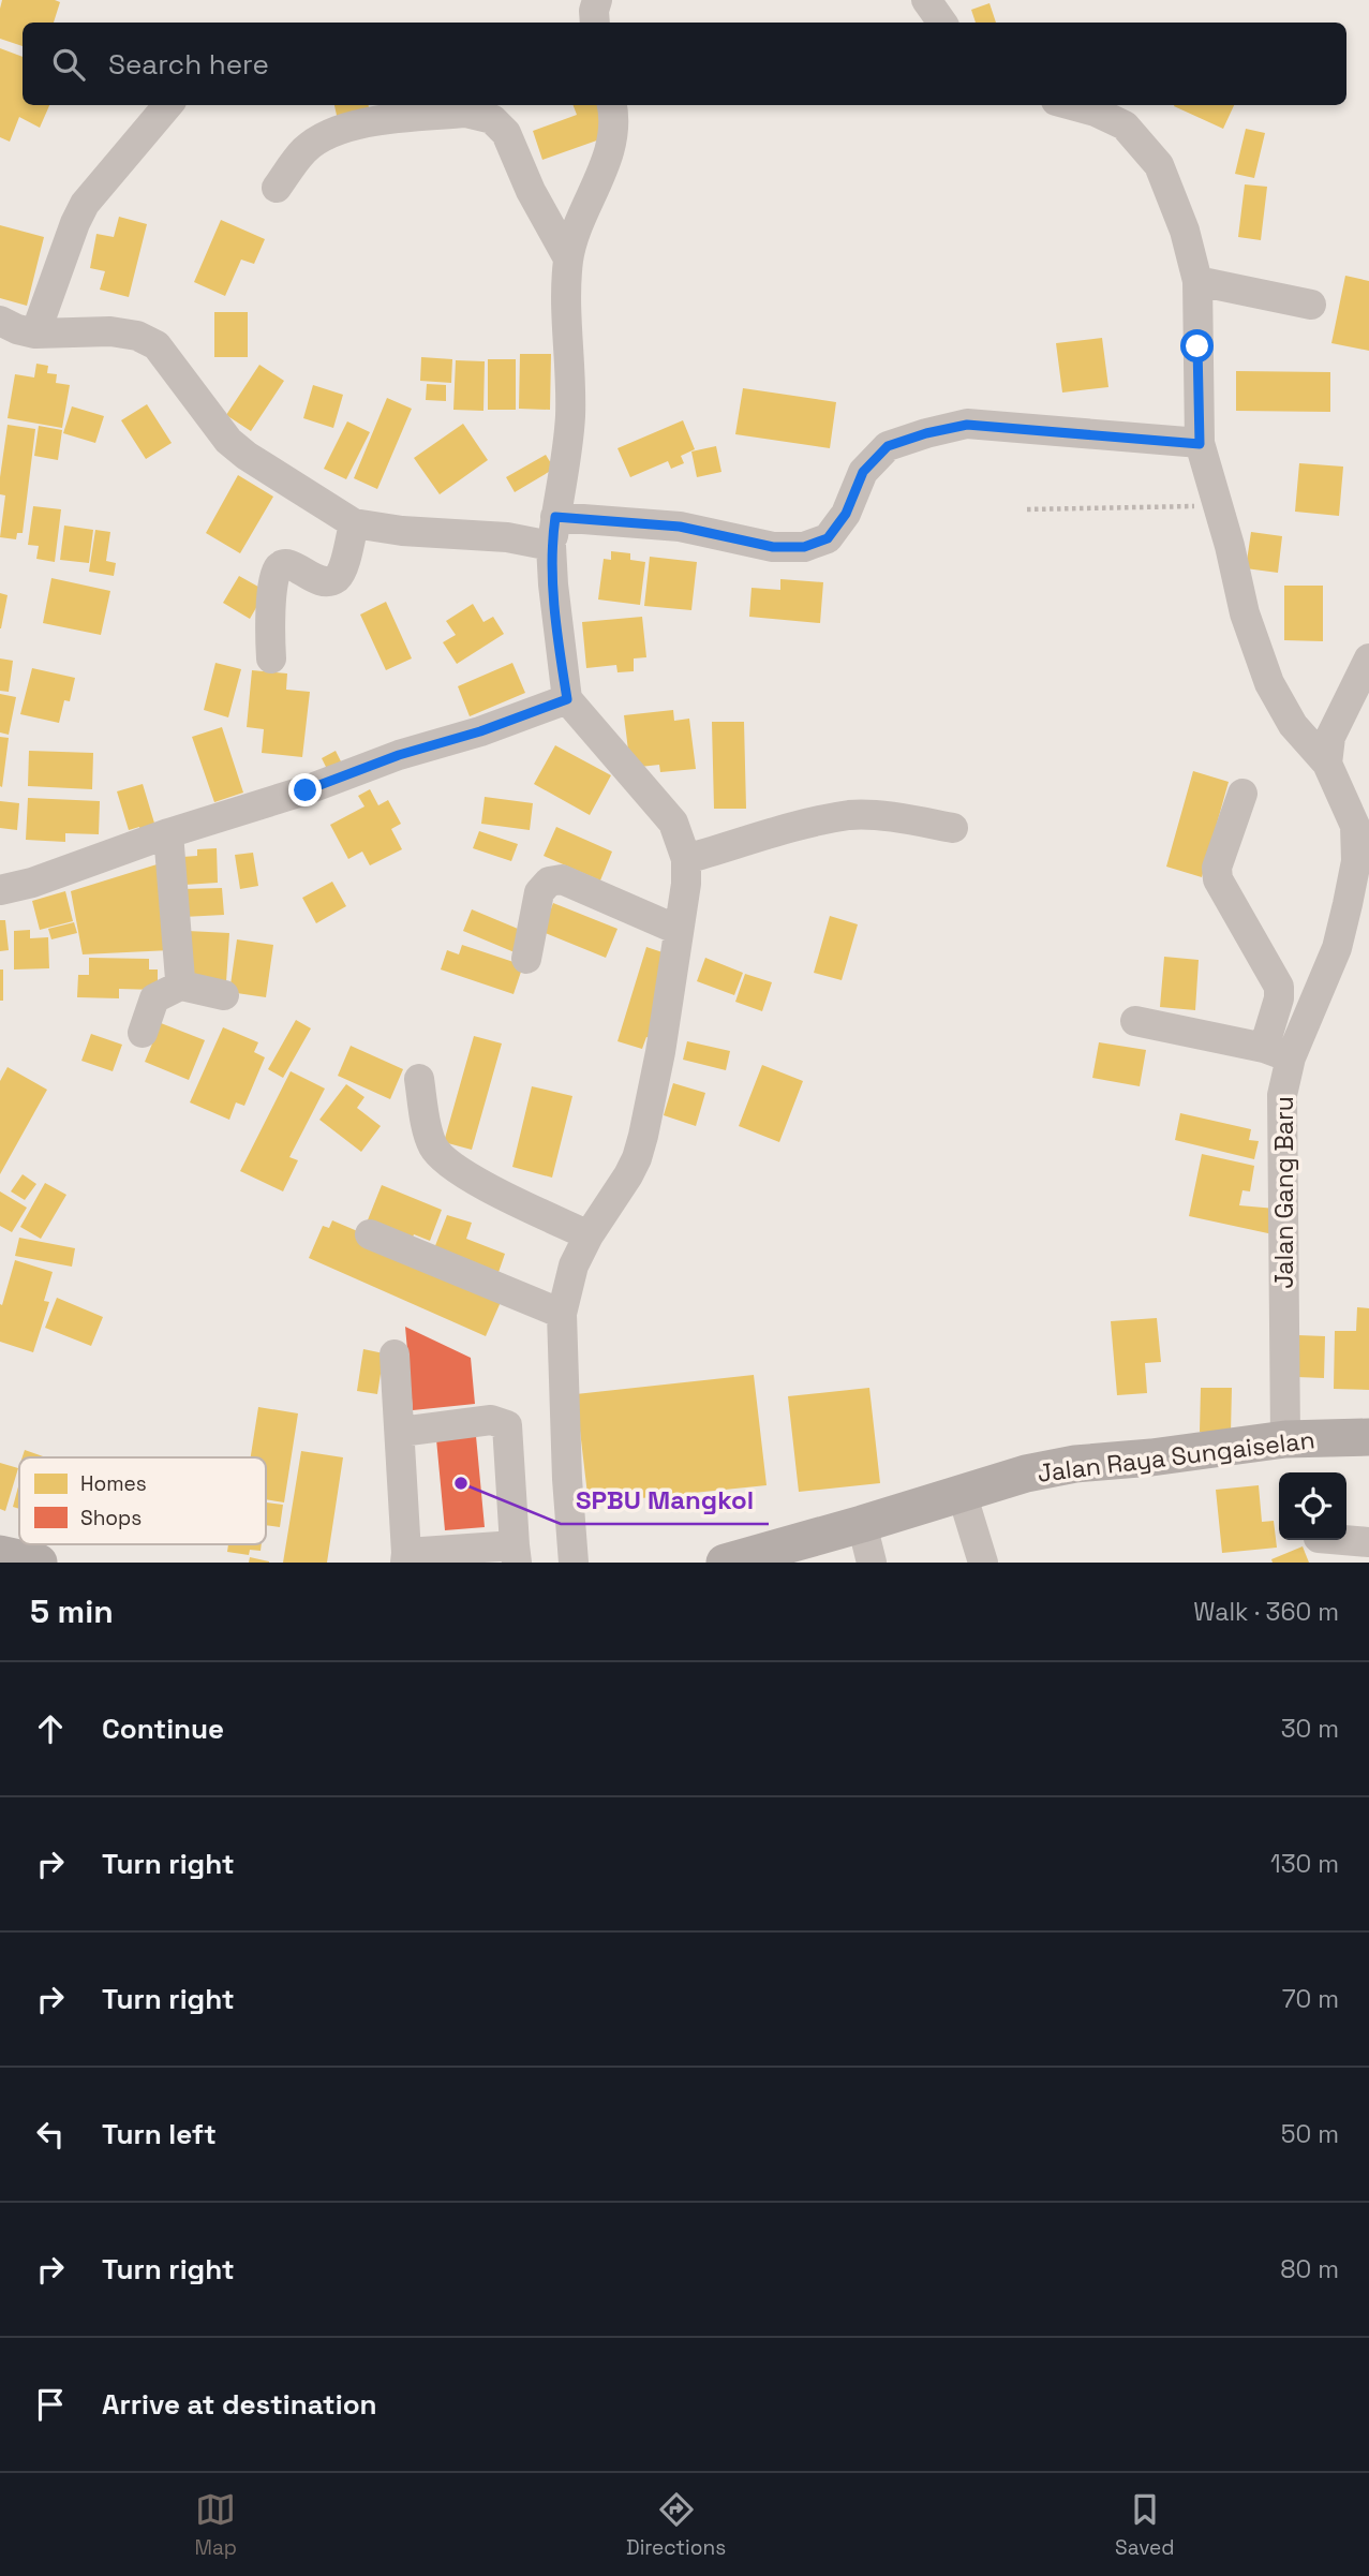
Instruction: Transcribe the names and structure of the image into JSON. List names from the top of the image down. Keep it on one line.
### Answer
{"streets":{"main road":["Jalan Raya Sungaiselan"],"street":["Jalan Gang Baru"]},"crossings":[["Jalan Gang Baru","Jalan Raya Sungaiselan"]],"places":["SPBU Mangkol"],"legend":["Homes","Shops"],"page":{"search":"Search here","heading":["5 min","Walk · 360 m"],"list":[["Continue","30 m"],["Turn right","130 m"],["Turn right","70 m"],["Turn left","50 m"],["Turn right","80 m"],"Arrive at destination"],"nav":["Map","Directions","Saved"]}}
